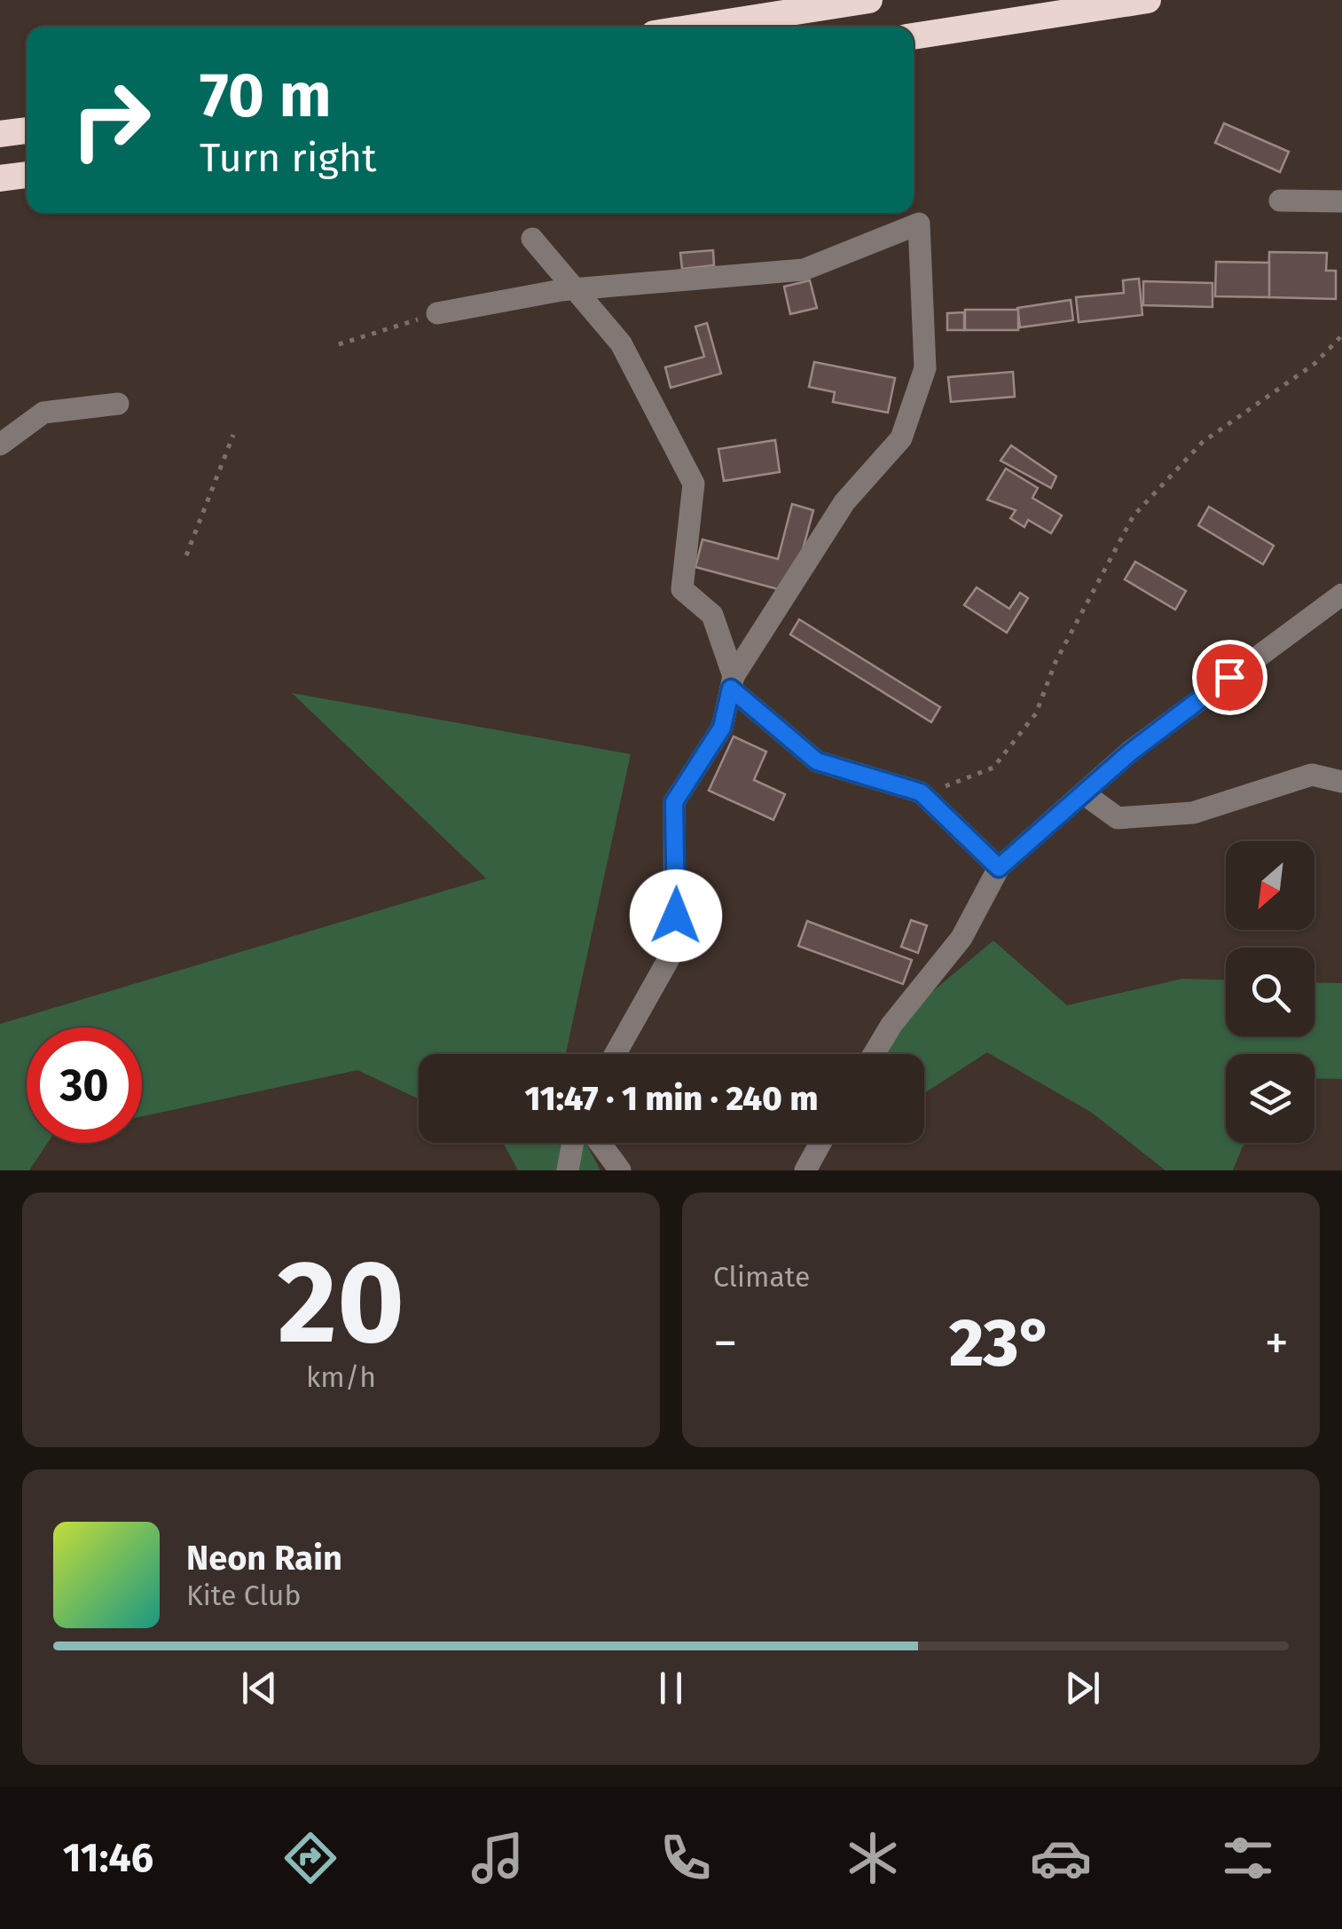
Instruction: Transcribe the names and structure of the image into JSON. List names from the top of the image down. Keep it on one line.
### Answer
{"north":"bottom left","page":{"turn":["70 m","Turn right"],"limit":"30","trip":"11:47 · 1 min · 240 m","tile":[["20","km/h"],"Climate"],"heat":["−","23°","+"],"song":["Neon Rain","Kite Club"],"tabs":"11:46"}}
